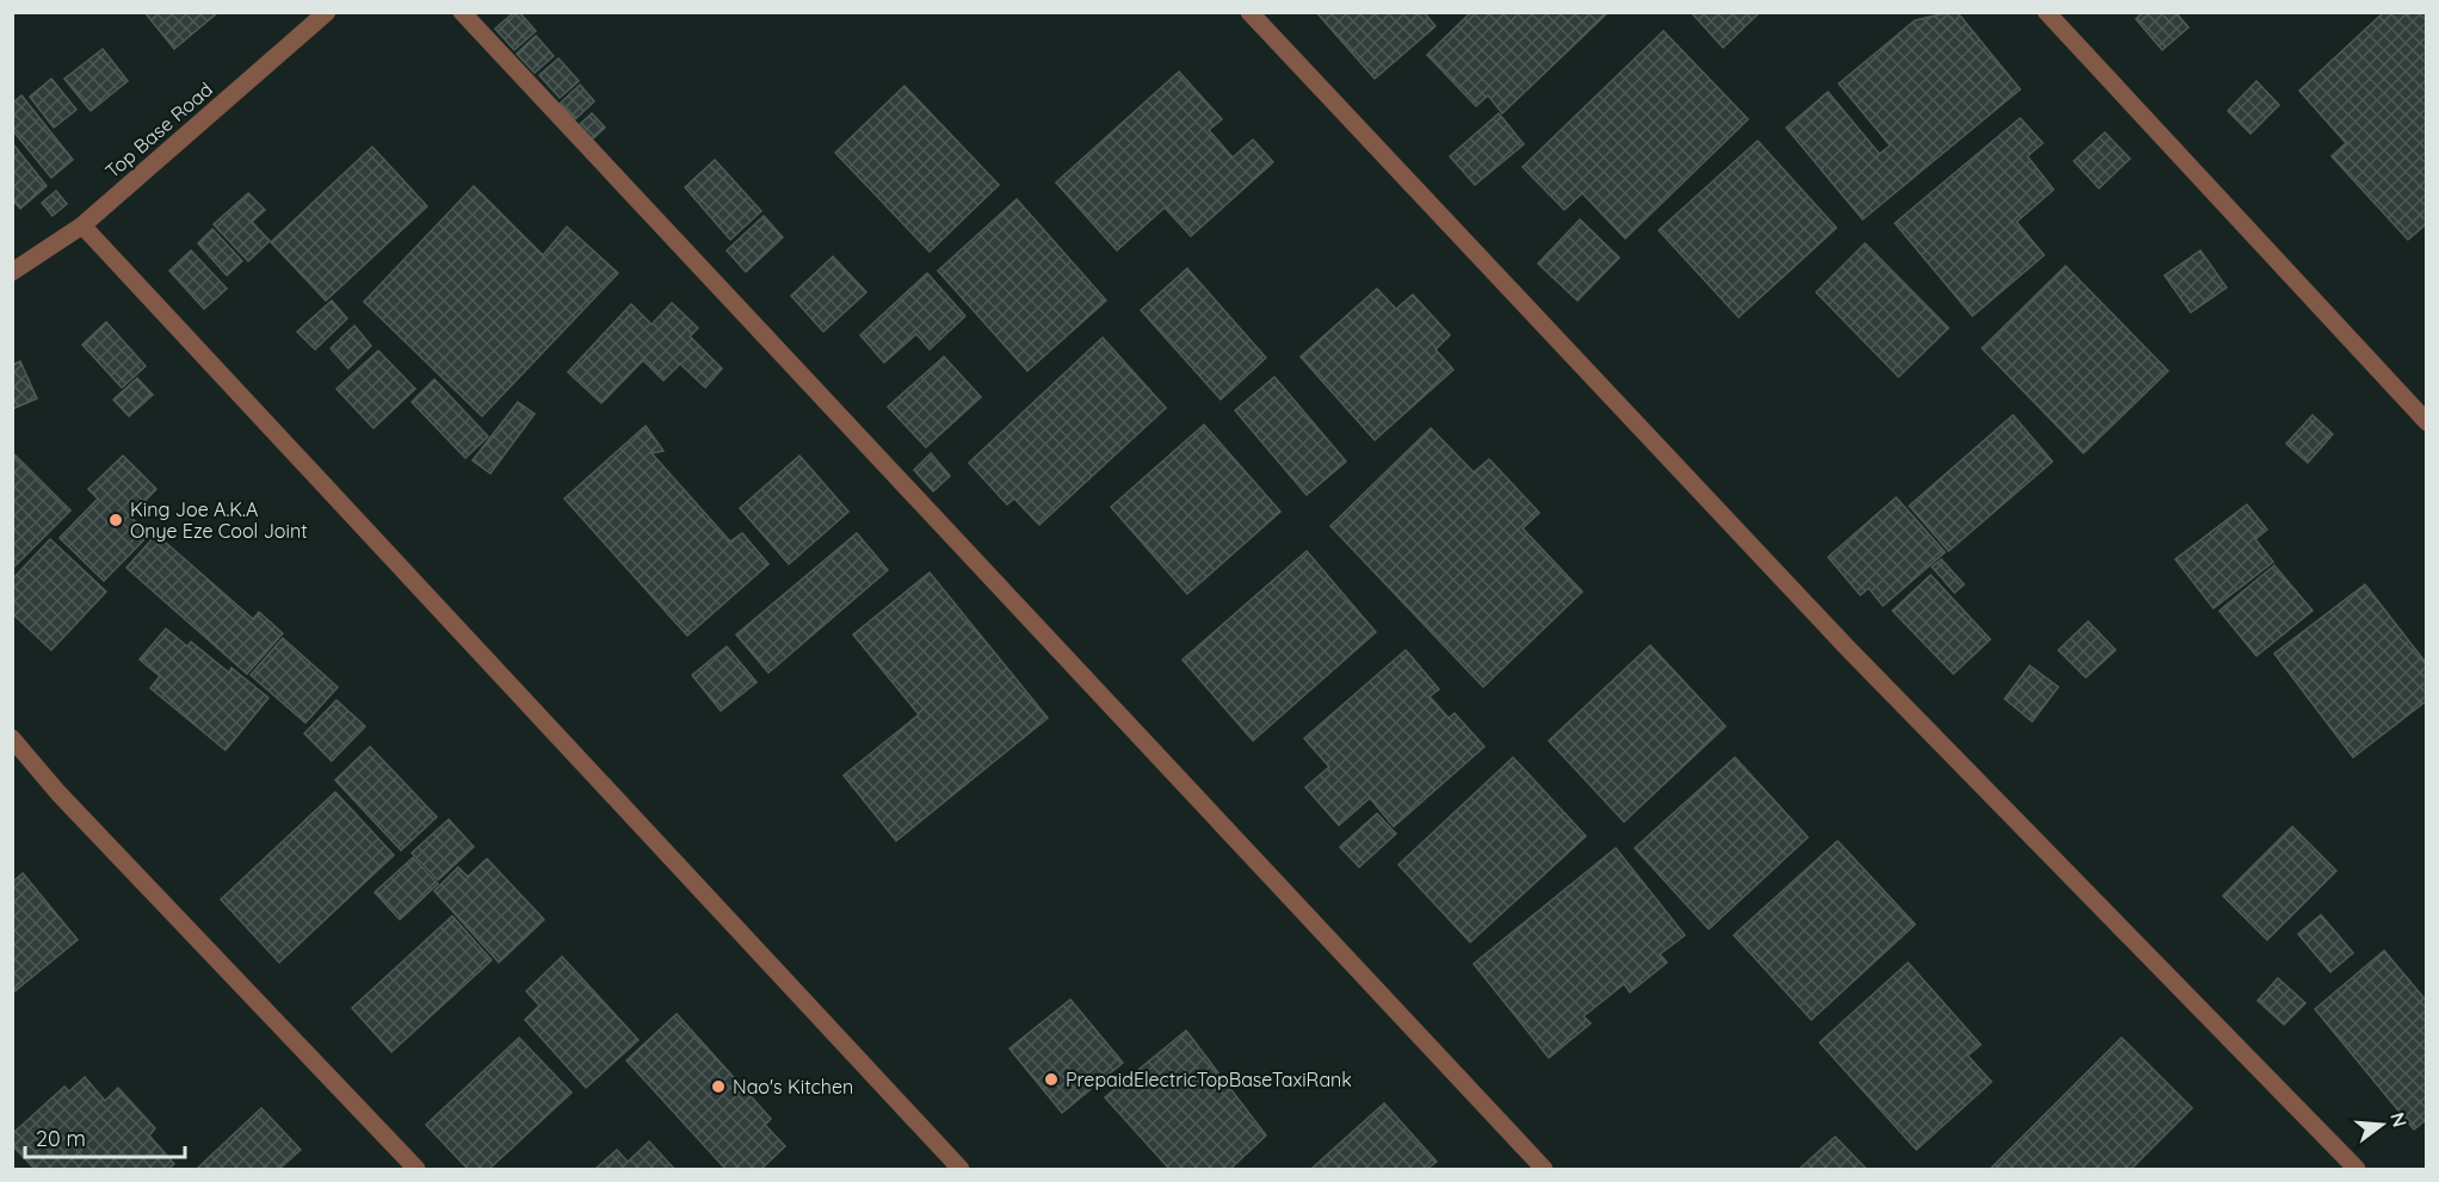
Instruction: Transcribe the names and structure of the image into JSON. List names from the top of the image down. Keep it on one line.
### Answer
{"streets":{"street":["Top Base Road"]},"places":["King Joe A.K.A Onye Eze Cool Joint","PrepaidElectricTopBaseTaxiRank","Nao's Kitchen"],"scale_bar":"20 m","north":"right"}
